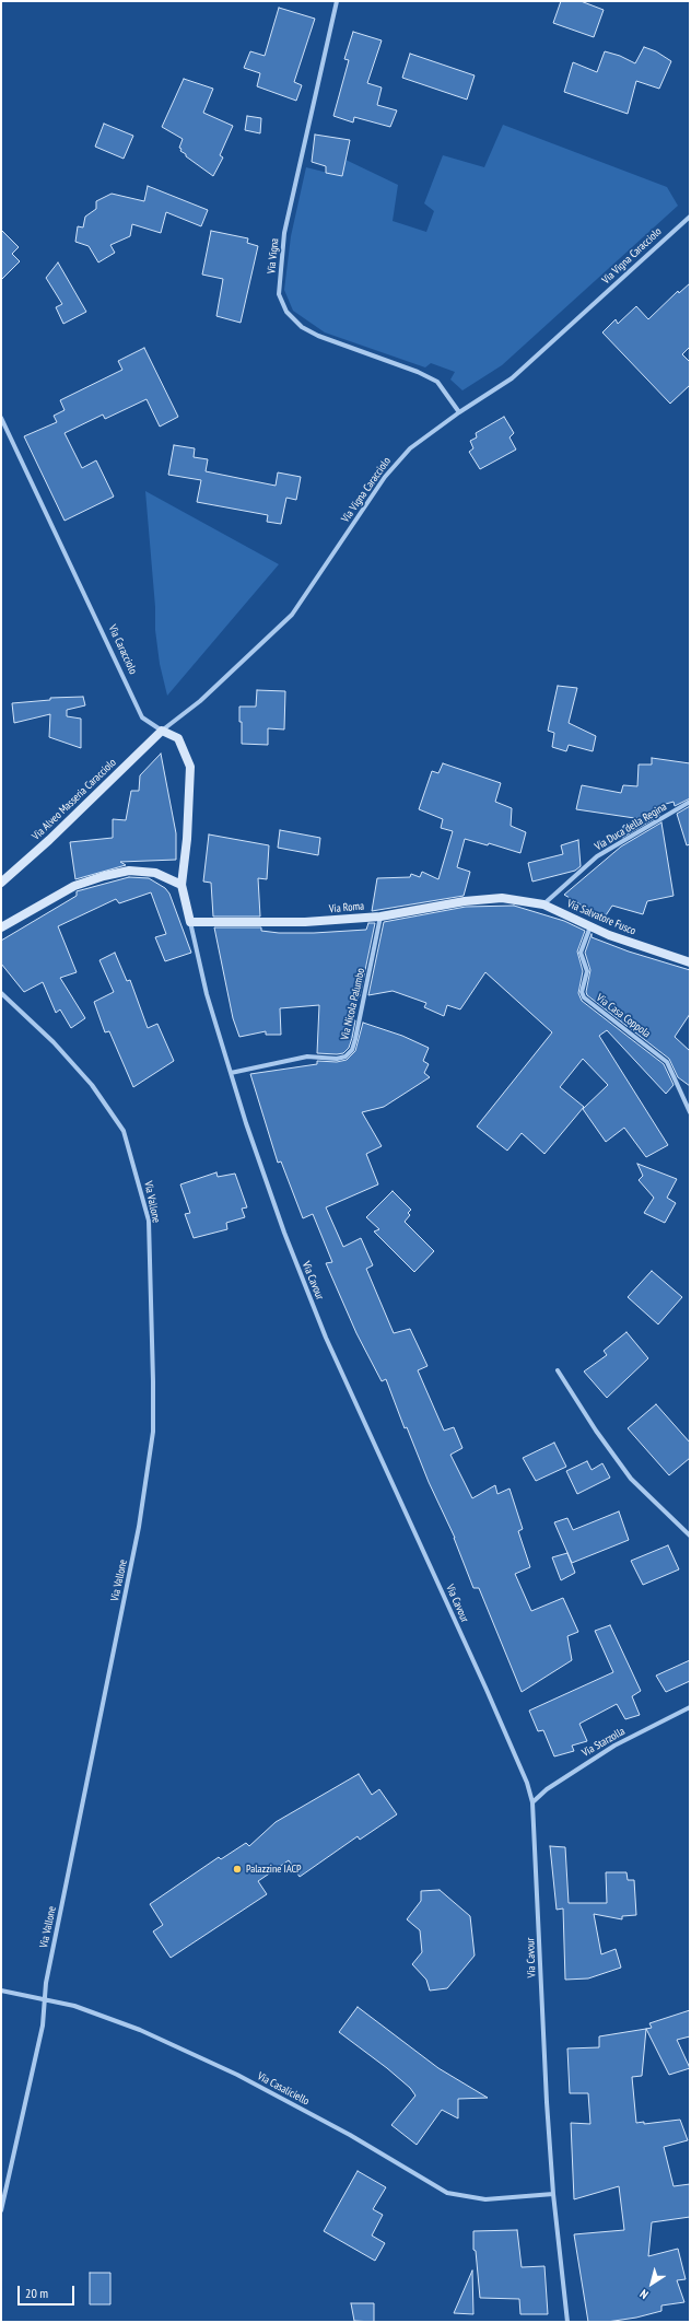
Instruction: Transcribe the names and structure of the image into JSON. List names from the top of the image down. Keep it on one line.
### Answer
{"streets":{"street":["Via Vigna","Via Vigna Caracciolo","Via Caracciolo","Via Alveo Masseria Caracciolo","Via Duca della Regina","Via Roma","Via Salvatore Fusco","Via Nicola Palumbo","Via Casa Coppola","Via Vallone","Via Cavour","Via Starzolla","Via Casaliciello"]},"crossings":[["Via Vigna","Via Vigna Caracciolo"],["Via Vigna Caracciolo","Via Caracciolo"],["Via Vigna Caracciolo","Via Alveo Masseria Caracciolo"],["Via Caracciolo","Via Alveo Masseria Caracciolo"],["Via Caracciolo","Via Roma"],["Via Caracciolo","Via Cavour"],["Via Duca della Regina","Via Salvatore Fusco"],["Via Roma","Via Salvatore Fusco"],["Via Roma","Via Nicola Palumbo"],["Via Roma","Via Cavour"],["Via Salvatore Fusco","Via Casa Coppola"],["Via Nicola Palumbo","Via Cavour"],["Via Vallone","Via Casaliciello"],["Via Cavour","Via Starzolla"],["Via Cavour","Via Casaliciello"]],"places":["Palazzine IACP"],"scale_bar":"20 m","north":"bottom left"}
